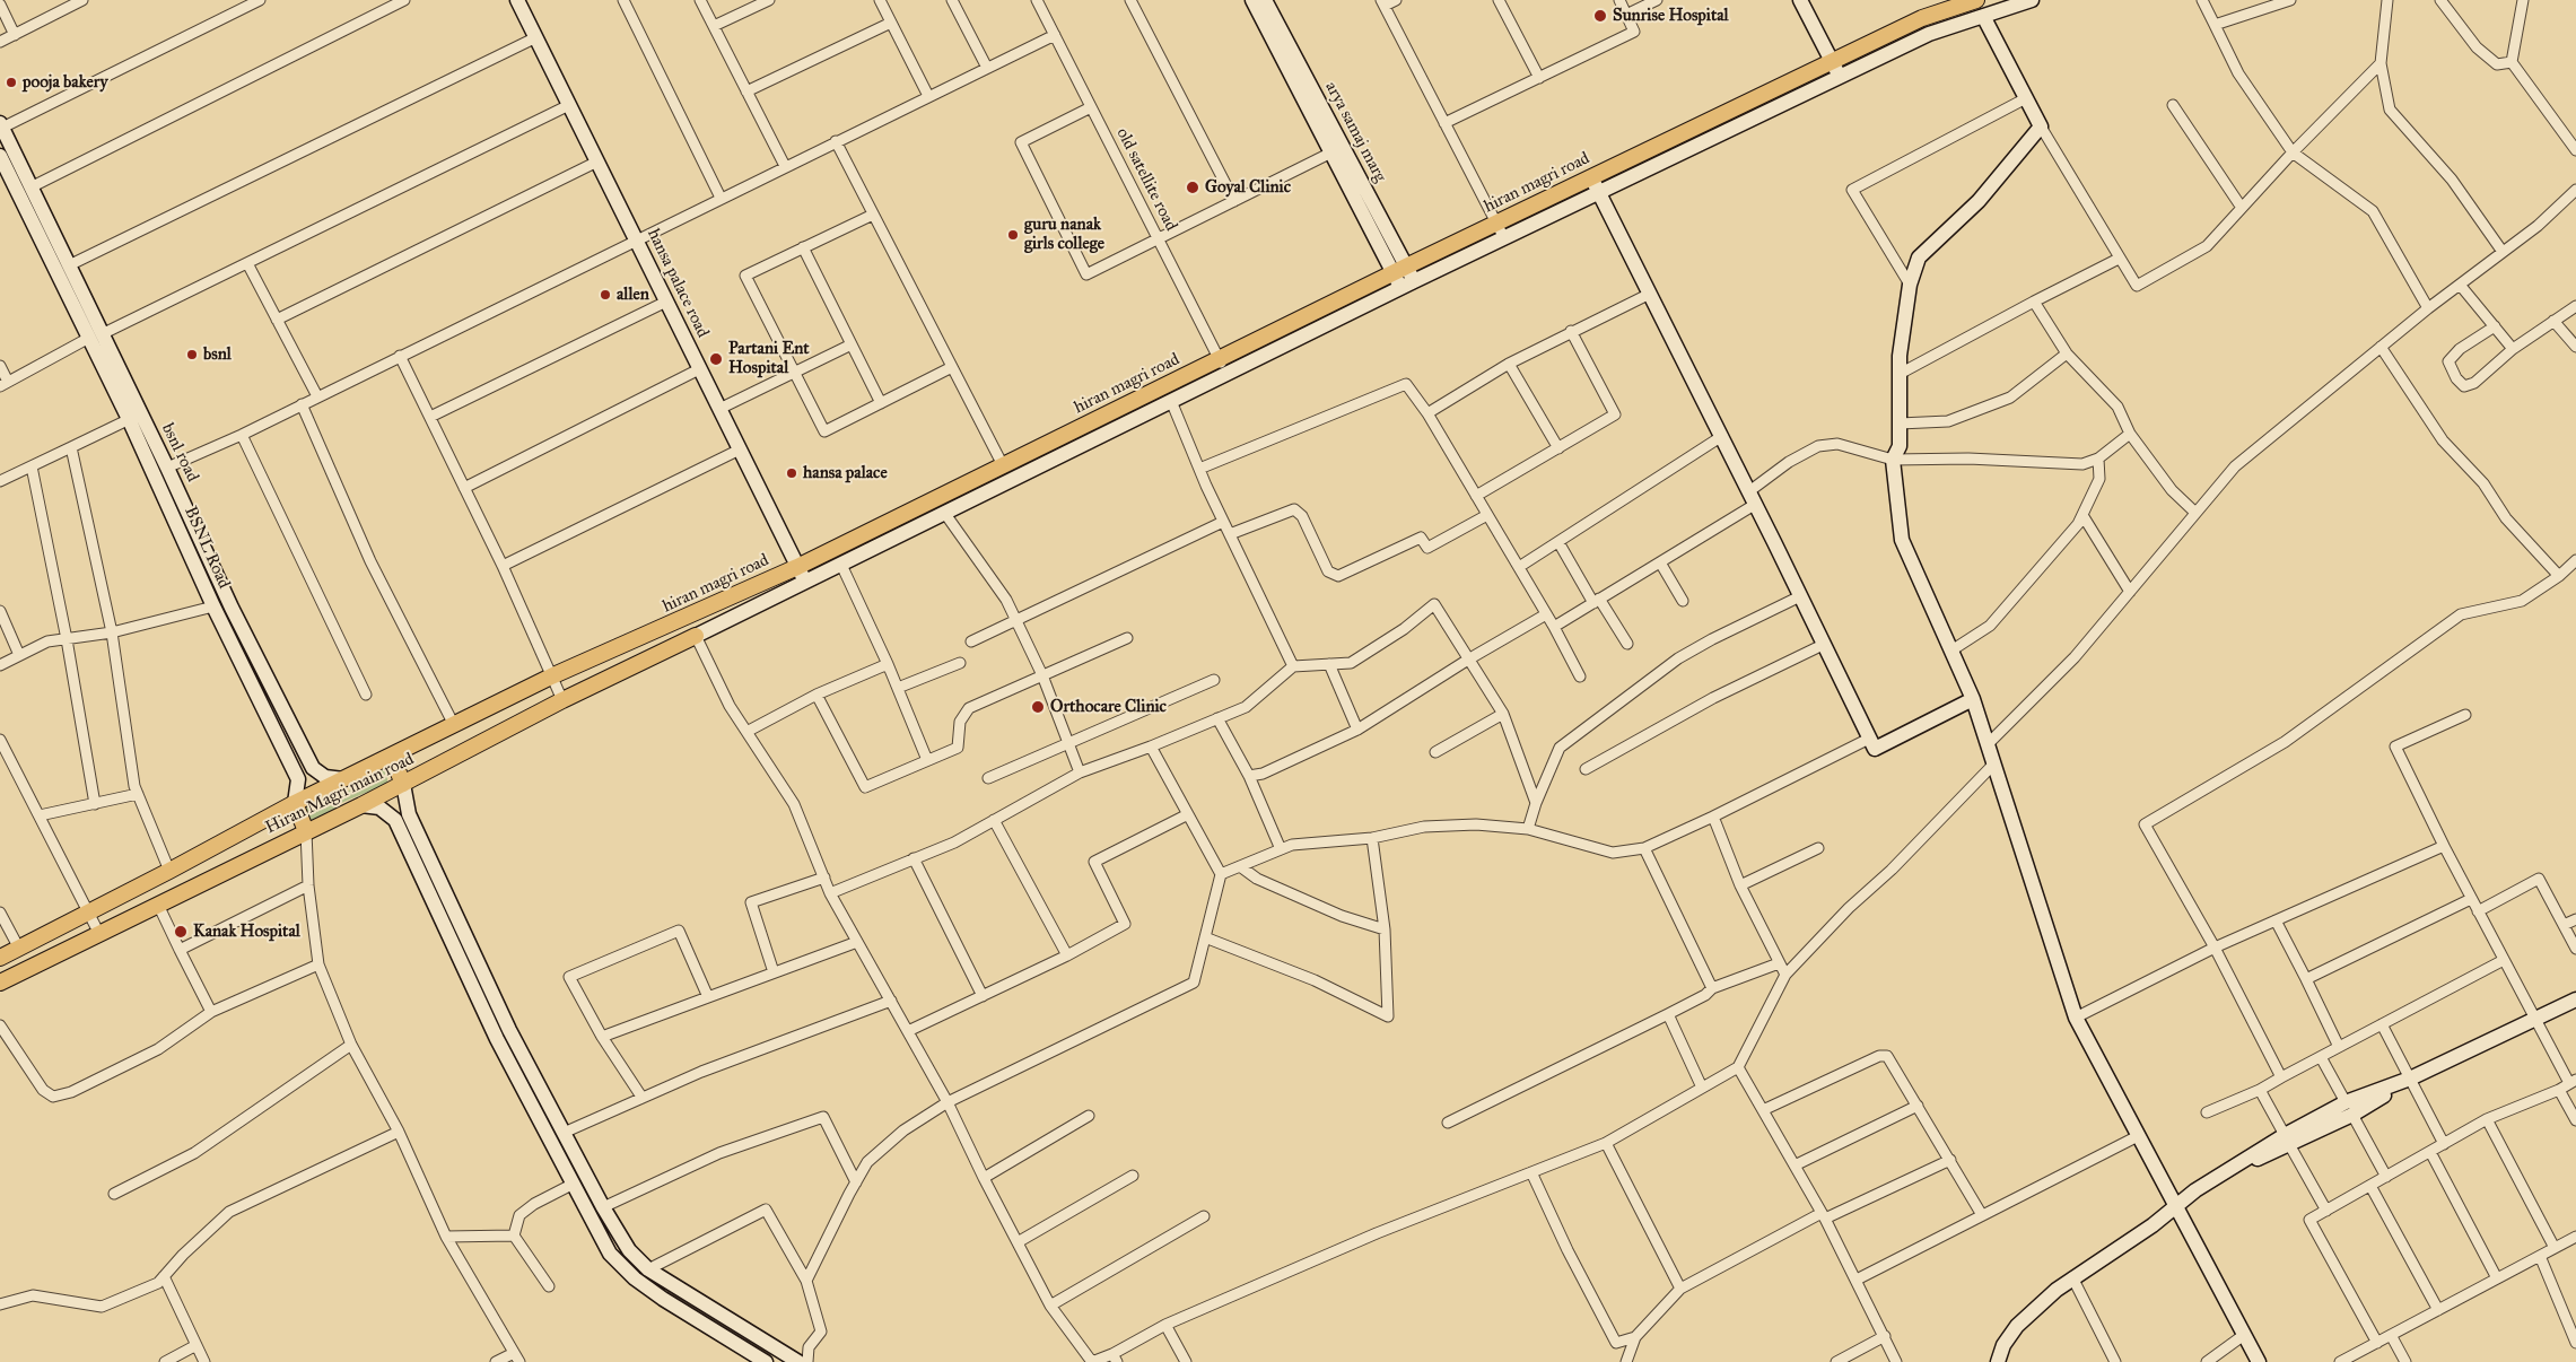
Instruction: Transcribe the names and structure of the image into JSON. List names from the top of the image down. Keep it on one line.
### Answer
{"streets":{"main road":["hiran magri road","Hiran Magri main road"],"street":["arya samaj marg","old satellite road","hansa palace road","bsnl road","BSNL Road"]},"crossings":[["arya samaj marg","hiran magri road"],["old satellite road","hiran magri road"],["hiran magri road","hansa palace road"],["hiran magri road","bsnl road"],["hiran magri road","BSNL Road"],["hiran magri road","Hiran Magri main road"],["bsnl road","BSNL Road"],["BSNL Road","Hiran Magri main road"]],"places":["Sunrise Hospital","pooja bakery","Goyal Clinic","guru nanak girls college","allen","bsnl","Partani Ent Hospital","hansa palace","Orthocare Clinic","Kanak Hospital"]}
